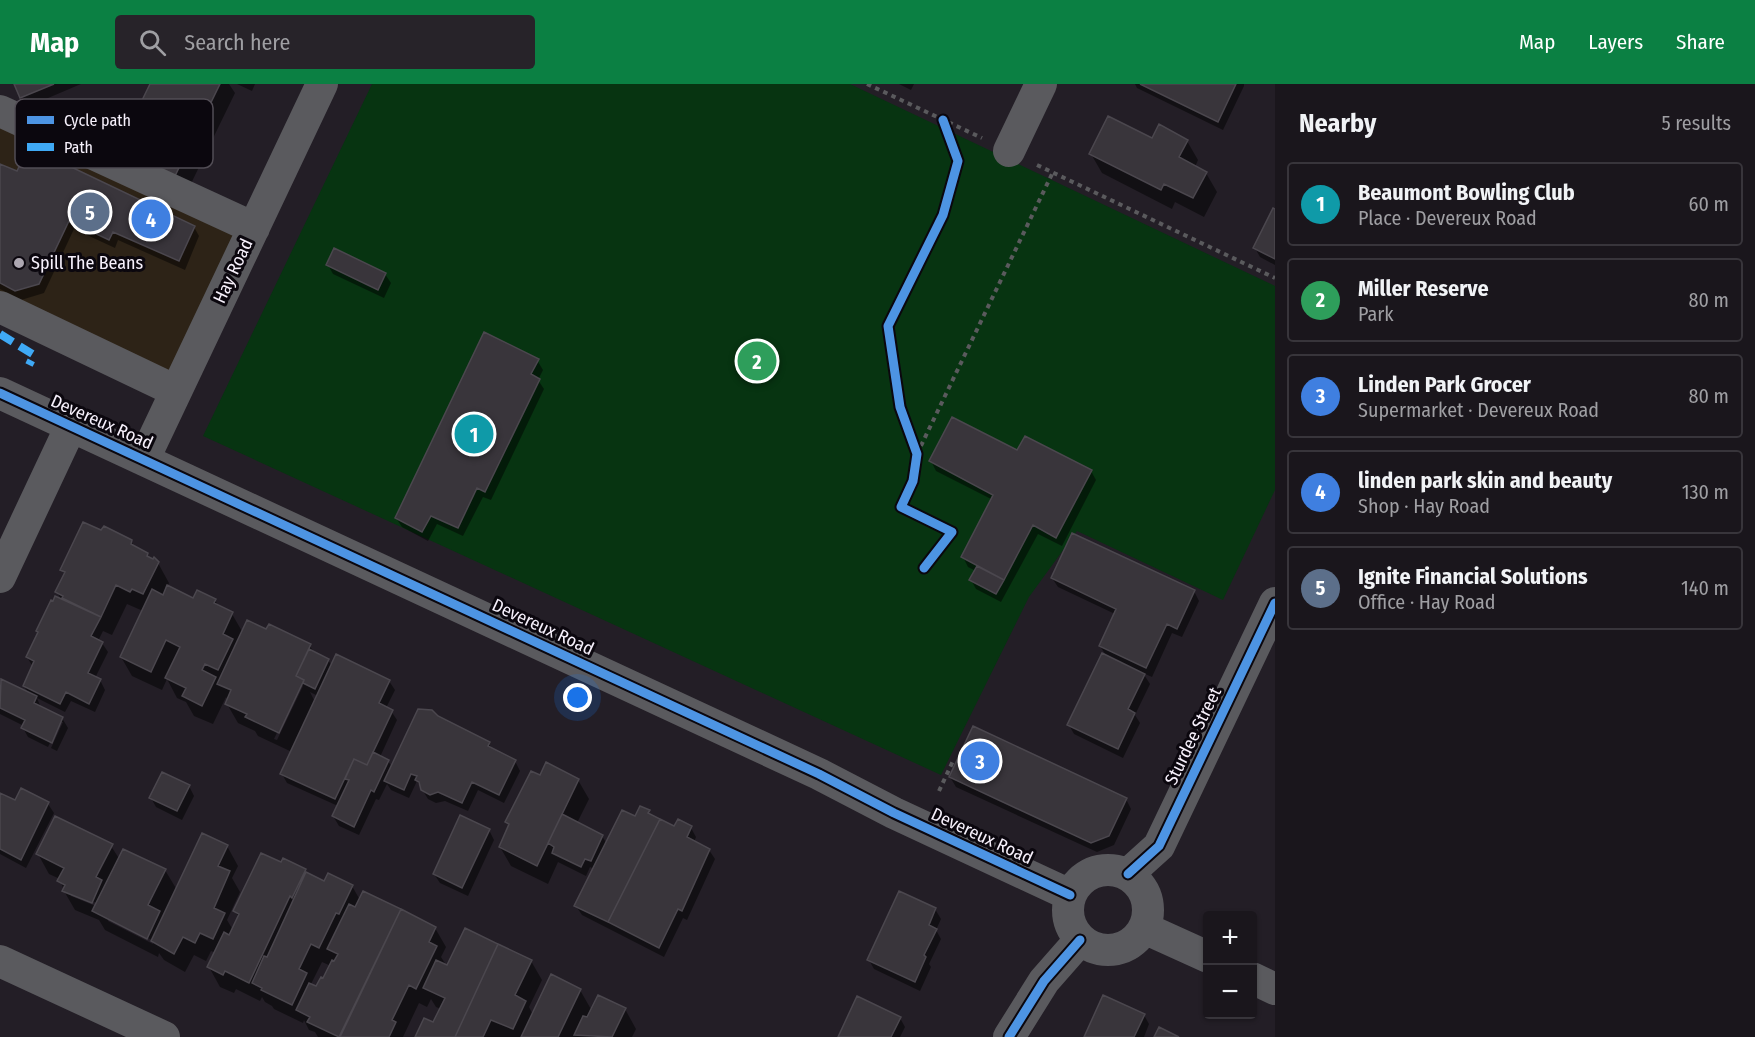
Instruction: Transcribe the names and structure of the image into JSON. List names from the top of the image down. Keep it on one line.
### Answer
{"streets":{"street":["Hay Road","Devereux Road","Sturdee Street"]},"crossings":[["Hay Road","Devereux Road"],["Devereux Road","Sturdee Street"]],"places":["Spill The Beans"],"legend":["Cycle path","Path"],"page":{"header":"Map","search":"Search here","nav":["Map","Layers","Share"],"heading":["Nearby","5 results"],"list":[{"mark":"1","name":"Beaumont Bowling Club","note":"Place · Devereux Road","value":"60 m"},{"mark":"2","name":"Miller Reserve","note":"Park","value":"80 m"},{"mark":"3","name":"Linden Park Grocer","note":"Supermarket · Devereux Road","value":"80 m"},{"mark":"4","name":"linden park skin and beauty","note":"Shop · Hay Road","value":"130 m"},{"mark":"5","name":"Ignite Financial Solutions","note":"Office · Hay Road","value":"140 m"}],"pins":["5","4","2","1","3"],"map_buttons":["+","−"]}}
